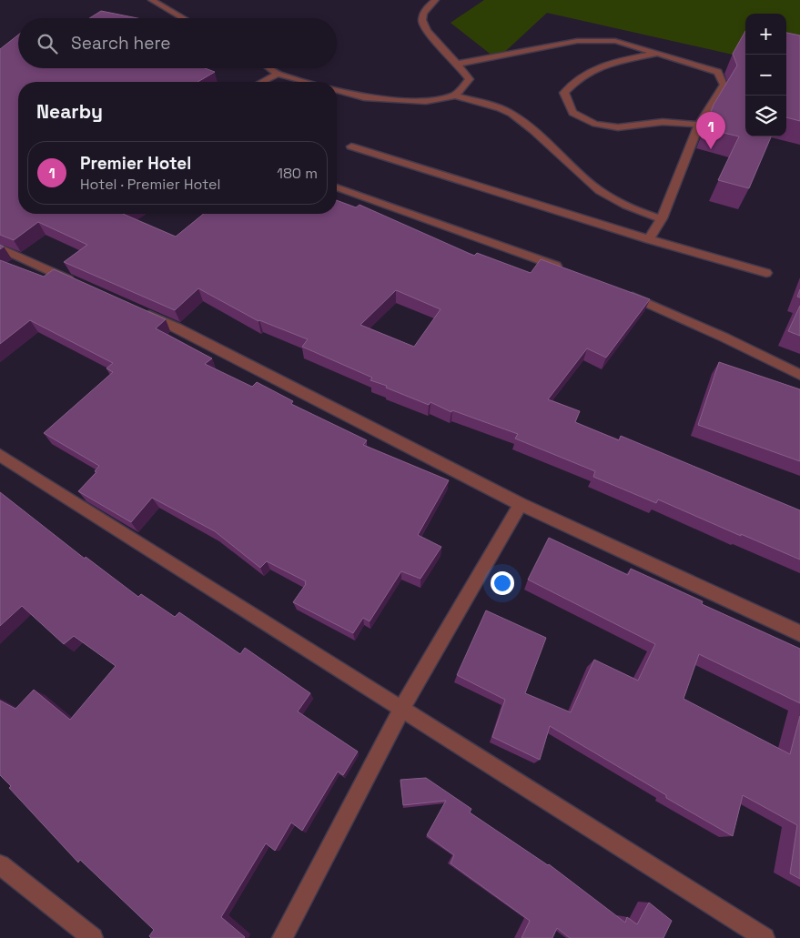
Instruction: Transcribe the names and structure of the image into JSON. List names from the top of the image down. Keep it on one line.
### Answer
{"page":{"map_buttons":["+","−"],"search":"Search here","heading":"Nearby","pins":"1","list":[{"mark":"1","name":"Premier Hotel","note":"Hotel · Premier Hotel","value":"180 m"}]}}
